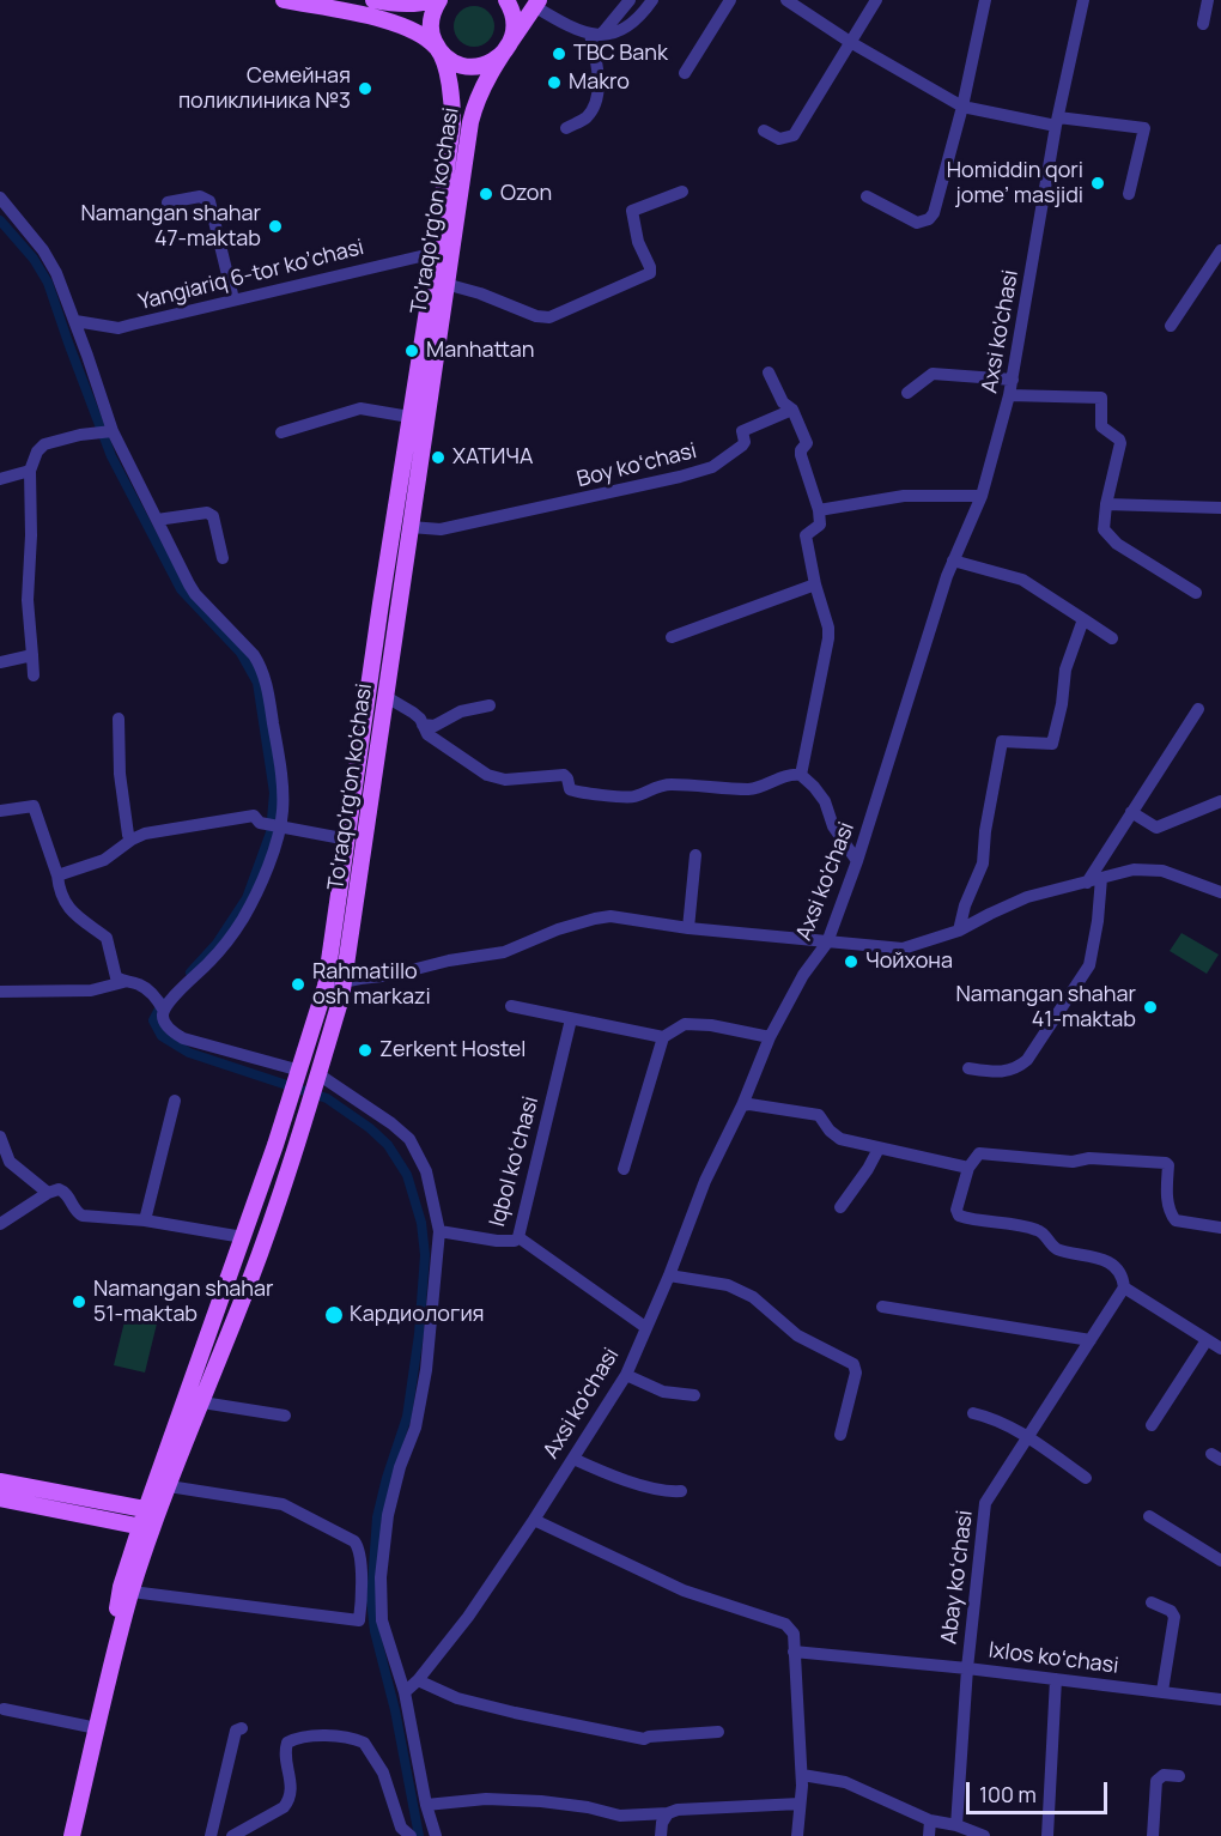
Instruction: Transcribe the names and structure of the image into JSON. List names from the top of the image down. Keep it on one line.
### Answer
{"streets":{"main road":["To'raqo'rg'on ko'chasi"],"street":["Yangiаriq 6-tor koʼchasi","Axsi ko'chasi","Boy koʻchasi","Iqbol koʻchasi","Abay koʻchasi","Ixlos koʻchasi"]},"crossings":[["To'raqo'rg'on ko'chasi","Yangiаriq 6-tor koʼchasi"],["To'raqo'rg'on ko'chasi","Boy koʻchasi"],["Abay koʻchasi","Ixlos koʻchasi"]],"places":["TBC Bank","Makro","Семейная поликлиника №3","Homiddin qori jome’ masjidi","Ozon","Namangan shahar 47-maktab","Manhattan","ХАТИЧА","Чойхона","Rahmatillo osh markazi","Namangan shahar 41-maktab","Zerkent Hostel","Namangan shahar 51-maktab","Кардиология"],"scale_bar":"100 m"}
